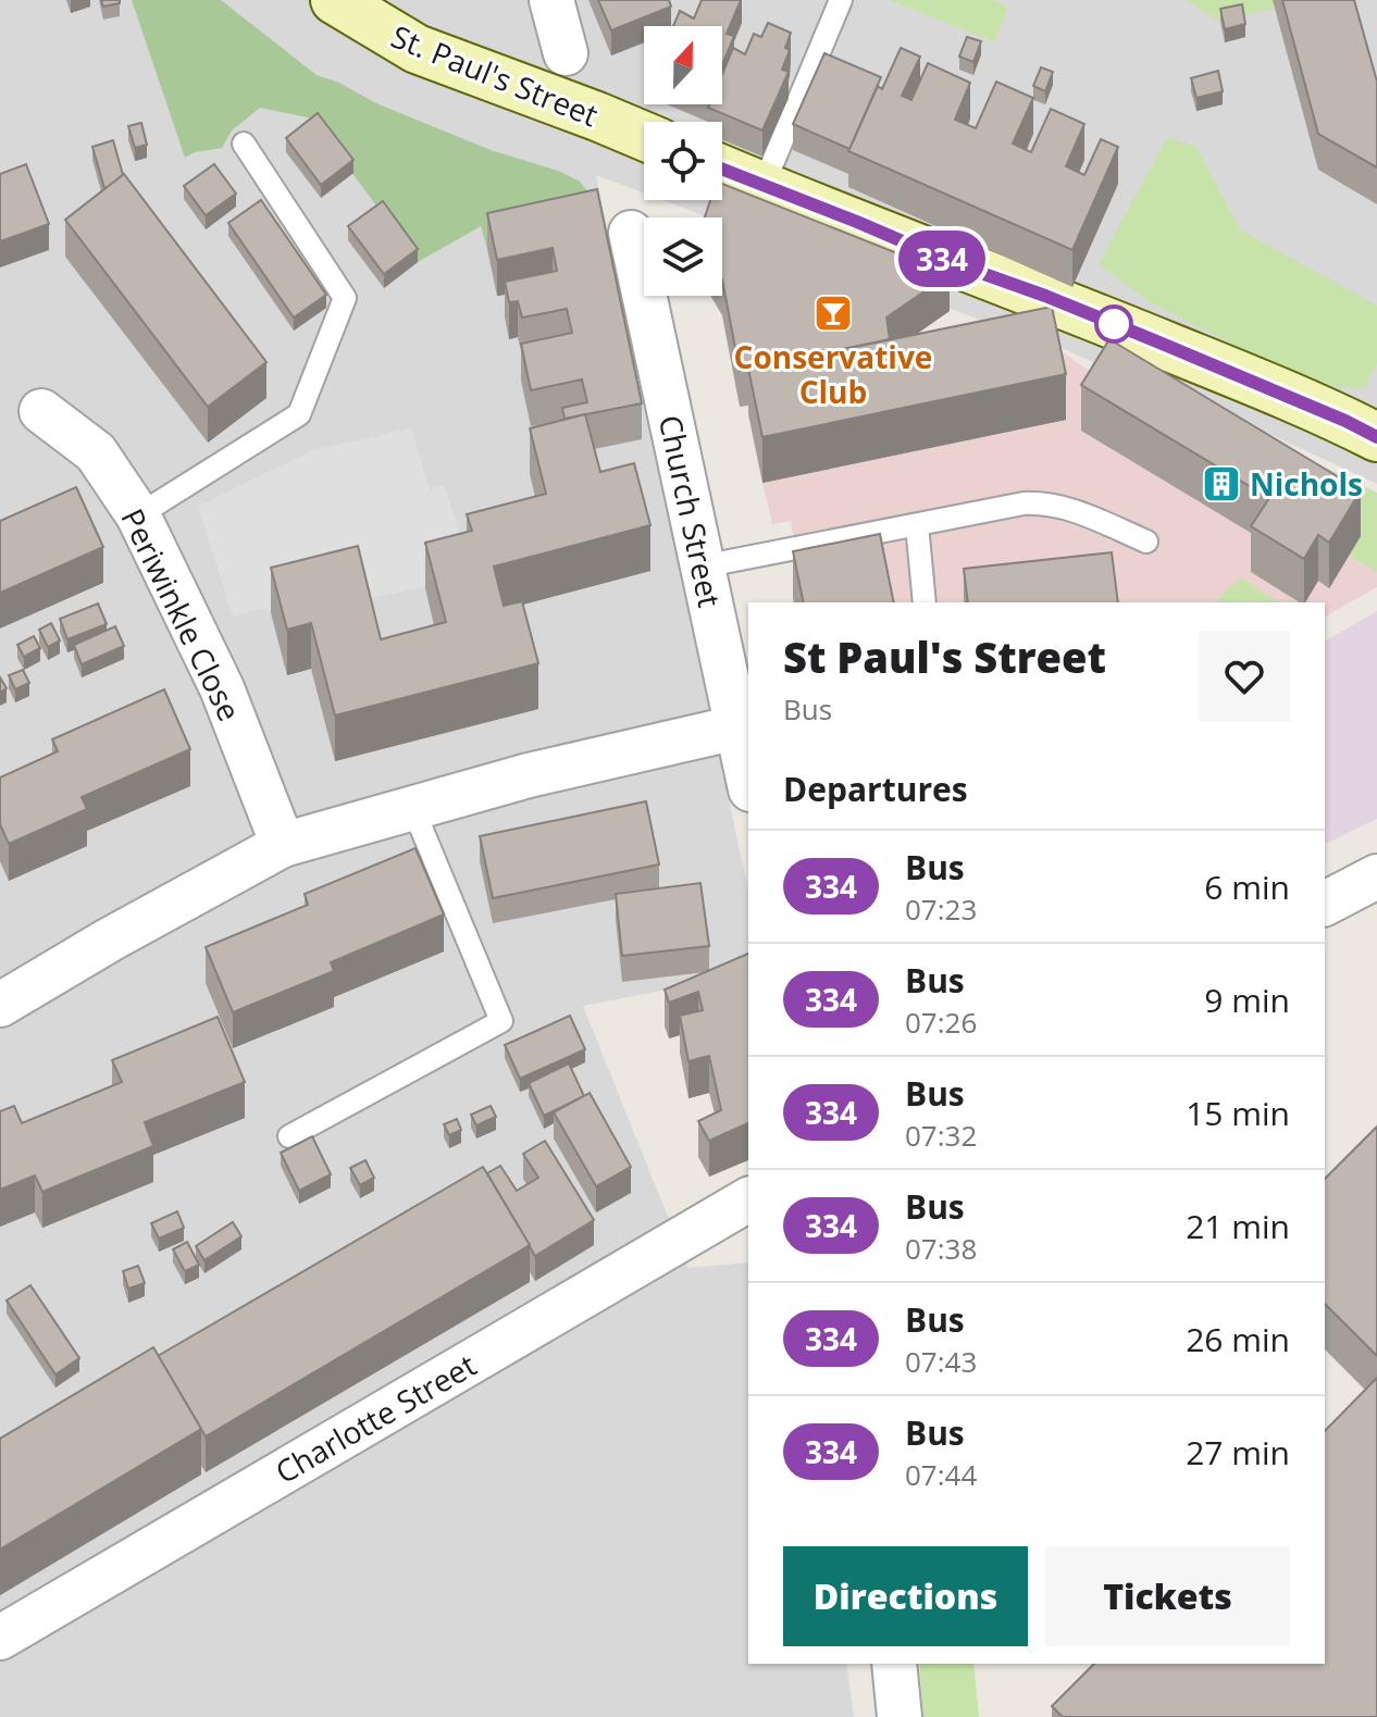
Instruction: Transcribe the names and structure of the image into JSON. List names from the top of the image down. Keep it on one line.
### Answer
{"streets":{"main road":["St. Paul's Street"],"street":["Church Street","Periwinkle Close","Charlotte Street"]},"places":{"bar":["Conservative Club"],"building":["Nichols"]},"lines":["bus line 334"],"north":"top","page":{"on_map":"334","heading":[["St Paul's Street","Bus"],"Departures"],"list":[{"mark":"334","name":"Bus","note":"07:23","value":"6 min"},{"mark":"334","name":"Bus","note":"07:26","value":"9 min"},{"mark":"334","name":"Bus","note":"07:32","value":"15 min"},{"mark":"334","name":"Bus","note":"07:38","value":"21 min"},{"mark":"334","name":"Bus","note":"07:43","value":"26 min"},{"mark":"334","name":"Bus","note":"07:44","value":"27 min"}],"buttons":["Directions","Tickets"]}}
